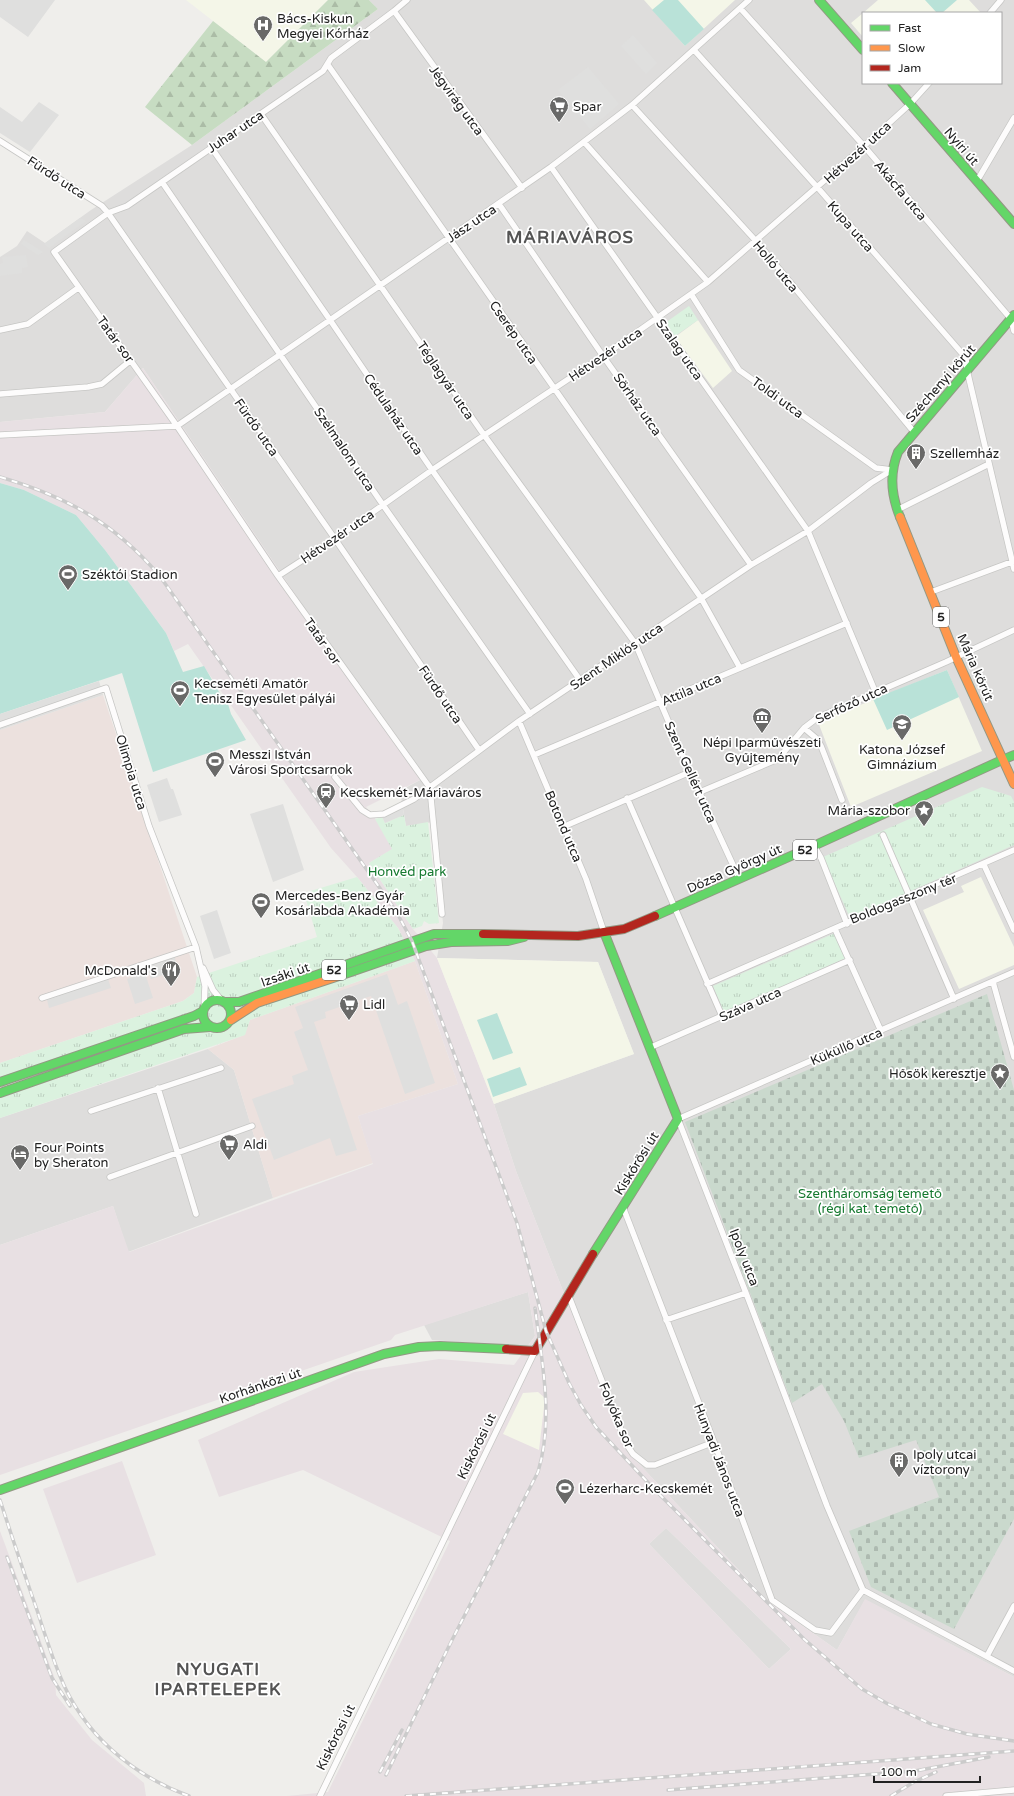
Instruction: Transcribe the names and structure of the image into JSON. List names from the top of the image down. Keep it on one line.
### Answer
{"streets":{"main road":["Nyíri út","Széchenyi körút","5","Mária körút","52","Dózsa György út","Izsáki út","Kiskőrösi út","Ipoly utca","Korhánközi út"],"street":["Jégvirág utca","Juhar utca","Hétvezér utca","Fürdő utca","Akácfa utca","Jász utca","Kupa utca","Holló utca","Cserép utca","Tatár sor","Szalag utca","Téglagyár utca","Toldi utca","Sörház utca","Cédulaház utca","Szélmalom utca","Szent Miklós utca","Attila utca","Serfőző utca","Olimpia utca","Szent Gellért utca","Botond utca","Boldogasszony tér","Száva utca","Küküllő utca","Folyóka sor","Hunyadi János utca"]},"crossings":[["Jégvirág utca","Juhar utca"],["Jégvirág utca","Jász utca"],["Juhar utca","Fürdő utca"],["Juhar utca","Cserép utca"],["Juhar utca","Tatár sor"],["Juhar utca","Téglagyár utca"],["Juhar utca","Cédulaház utca"],["Juhar utca","Szélmalom utca"],["Nyíri út","Hétvezér utca"],["Hétvezér utca","Fürdő utca"],["Hétvezér utca","Akácfa utca"],["Hétvezér utca","Kupa utca"],["Hétvezér utca","Holló utca"],["Hétvezér utca","Cserép utca"],["Hétvezér utca","Tatár sor"],["Hétvezér utca","Szalag utca"],["Hétvezér utca","Téglagyár utca"],["Hétvezér utca","Toldi utca"],["Hétvezér utca","Sörház utca"],["Hétvezér utca","Cédulaház utca"],["Hétvezér utca","Szélmalom utca"],["Fürdő utca","Jász utca"],["Fürdő utca","Szent Miklós utca"],["Akácfa utca","Jász utca"],["Akácfa utca","Széchenyi körút"],["Jász utca","Kupa utca"],["Jász utca","Holló utca"],["Jász utca","Cserép utca"],["Jász utca","Tatár sor"],["Jász utca","Szalag utca"],["Jász utca","Téglagyár utca"],["Jász utca","Sörház utca"],["Jász utca","Cédulaház utca"],["Jász utca","Szélmalom utca"],["Kupa utca","Széchenyi körút"],["Holló utca","Széchenyi körút"],["Cserép utca","Szent Miklós utca"],["Cserép utca","Attila utca"],["Tatár sor","Szent Miklós utca"],["Szalag utca","Szent Miklós utca"],["Szalag utca","Attila utca"],["Szalag utca","Serfőző utca"],["Téglagyár utca","Szent Miklós utca"],["Téglagyár utca","Szent Gellért utca"],["Széchenyi körút","Toldi utca"],["Széchenyi körút","Szent Miklós utca"],["Széchenyi körút","Mária körút"],["Toldi utca","Szent Miklós utca"],["Toldi utca","Mária körút"],["Sörház utca","Szent Miklós utca"],["Cédulaház utca","Szent Miklós utca"],["Szélmalom utca","Szent Miklós utca"],["5","Mária körút"],["5","Dózsa György út"],["Szent Miklós utca","Mária körút"],["Szent Miklós utca","Szent Gellért utca"],["Szent Miklós utca","Botond utca"],["Mária körút","Serfőző utca"],["Mária körút","Dózsa György út"],["Attila utca","Szent Gellért utca"],["Attila utca","Botond utca"],["Serfőző utca","Szent Gellért utca"],["Olimpia utca","52"],["Olimpia utca","Izsáki út"],["Szent Gellért utca","Dózsa György út"],["Botond utca","Dózsa György út"],["Botond utca","Ipoly utca"],["52","Izsáki út"],["Dózsa György út","Boldogasszony tér"],["Dózsa György út","Izsáki út"],["Dózsa György út","Ipoly utca"],["Száva utca","Ipoly utca"],["Küküllő utca","Kiskőrösi út"],["Küküllő utca","Ipoly utca"],["Kiskőrösi út","Ipoly utca"],["Kiskőrösi út","Korhánközi út"],["Kiskőrösi út","Folyóka sor"],["Kiskőrösi út","Hunyadi János utca"],["Ipoly utca","Hunyadi János utca"],["Folyóka sor","Hunyadi János utca"]],"districts":["MÁRIAVÁROS","NYUGATI IPARTELEPEK"],"parks":["Honvéd park","Szentháromság temető (régi kat. temető)"],"places":{"hospital":["Bács-Kiskun Megyei Kórház"],"supermarket":["Spar","Lidl","Aldi"],"building":["Szellemház","Ipoly utcai víztorony"],"sports":["Széktói Stadion","Kecseméti Amatőr Tenisz Egyesület pályái","Messzi István Városi Sportcsarnok","Mercedes-Benz Gyár Kosárlabda Akadémia","Lézerharc-Kecskemét"],"museum":["Népi Iparművészeti Gyűjtemény"],"school or university":["Katona József Gimnázium"],"station":["Kecskemét-Máriaváros"],"place":["Mária-szobor","Hősök keresztje"],"restaurant":["McDonald's"],"hotel":["Four Points by Sheraton"]},"legend":["Fast","Slow","Jam"],"scale_bar":"100 m"}
